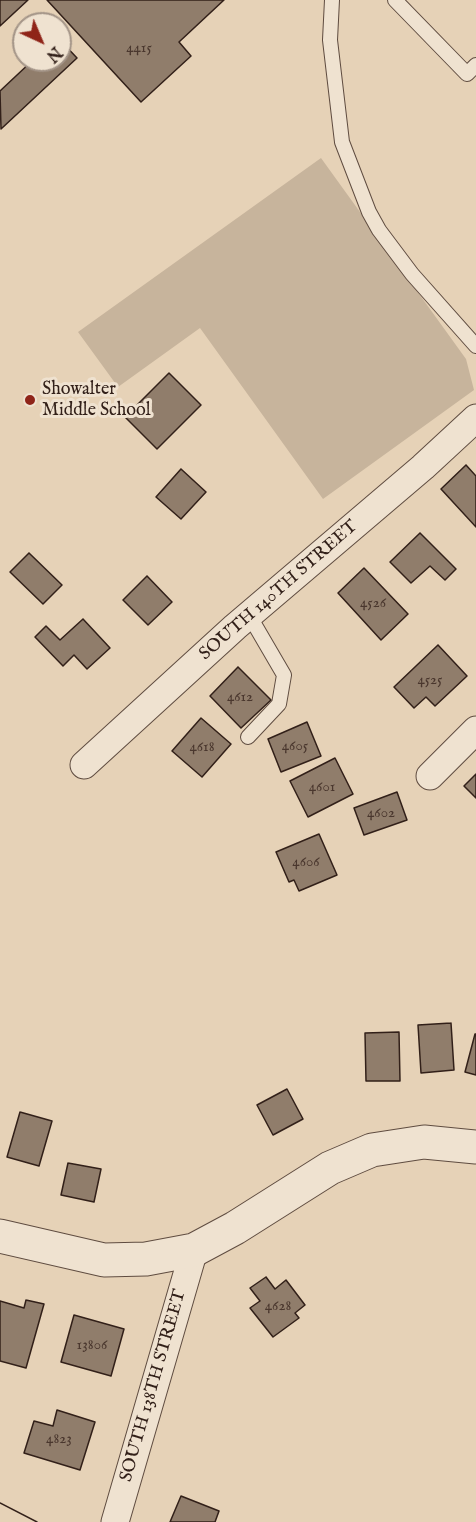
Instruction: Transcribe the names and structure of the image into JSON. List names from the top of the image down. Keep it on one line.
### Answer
{"streets":{"street":["SOUTH 140TH STREET","SOUTH 138TH STREET"]},"places":["Showalter Middle School"],"house_numbers":["4415","4526","4525","4612","4605","4618","4601","4602","4606","4628","13806","4823"],"north":"bottom right"}
